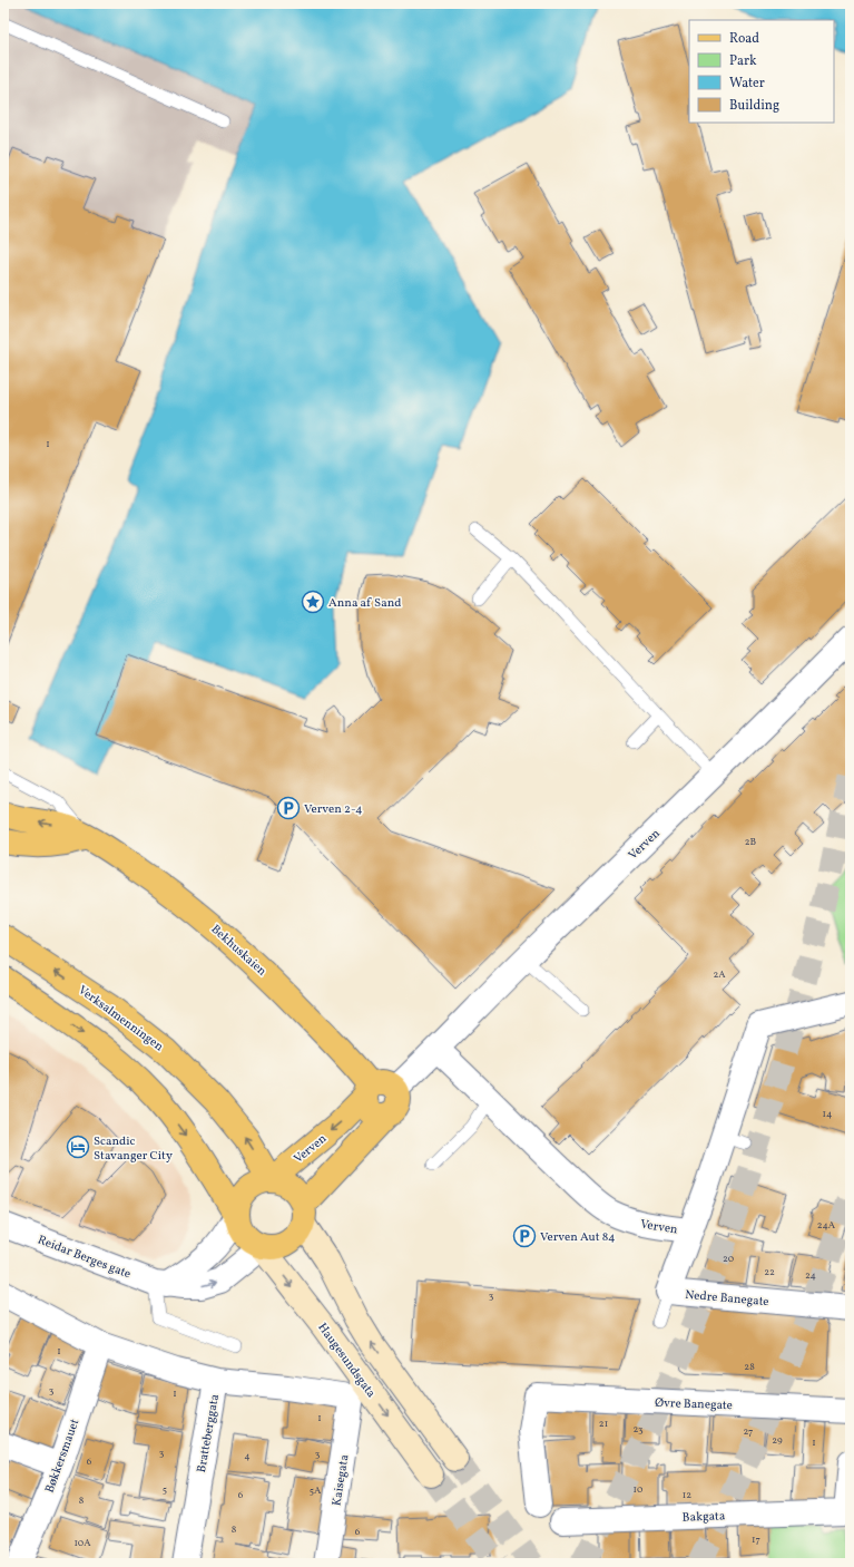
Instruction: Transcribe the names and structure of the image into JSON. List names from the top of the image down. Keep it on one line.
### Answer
{"streets":{"main road":["Verven","Bekhuskaien","Verksalmenningen","Haugesundsgata"],"street":["Reidar Berges gate","Nedre Banegate","Øvre Banegate","Bratteberggata","Bøkkersmauet","Kaisegata","Bakgata"]},"crossings":[["Verven","Bekhuskaien"],["Verven","Verksalmenningen"],["Verven","Reidar Berges gate"],["Verven","Nedre Banegate"],["Verven","Haugesundsgata"],["Verksalmenningen","Reidar Berges gate"],["Verksalmenningen","Haugesundsgata"],["Reidar Berges gate","Haugesundsgata"],["Bratteberggata","Kaisegata"]],"one_way":["Reidar Berges gate"],"places":{"place":["Anna af Sand"],"parking":["Verven 2-4","Verven Aut 84"],"hotel":["Scandic Stavanger City"]},"house_numbers":["1","2B","2A","14","24A","20","22","24","3","1","28","3","1","1","21","23","27","29","1","3","3","4","6","5","10","5A","6","12","8","8","6","17","10A"],"legend":["Road","Park","Water","Building"]}
